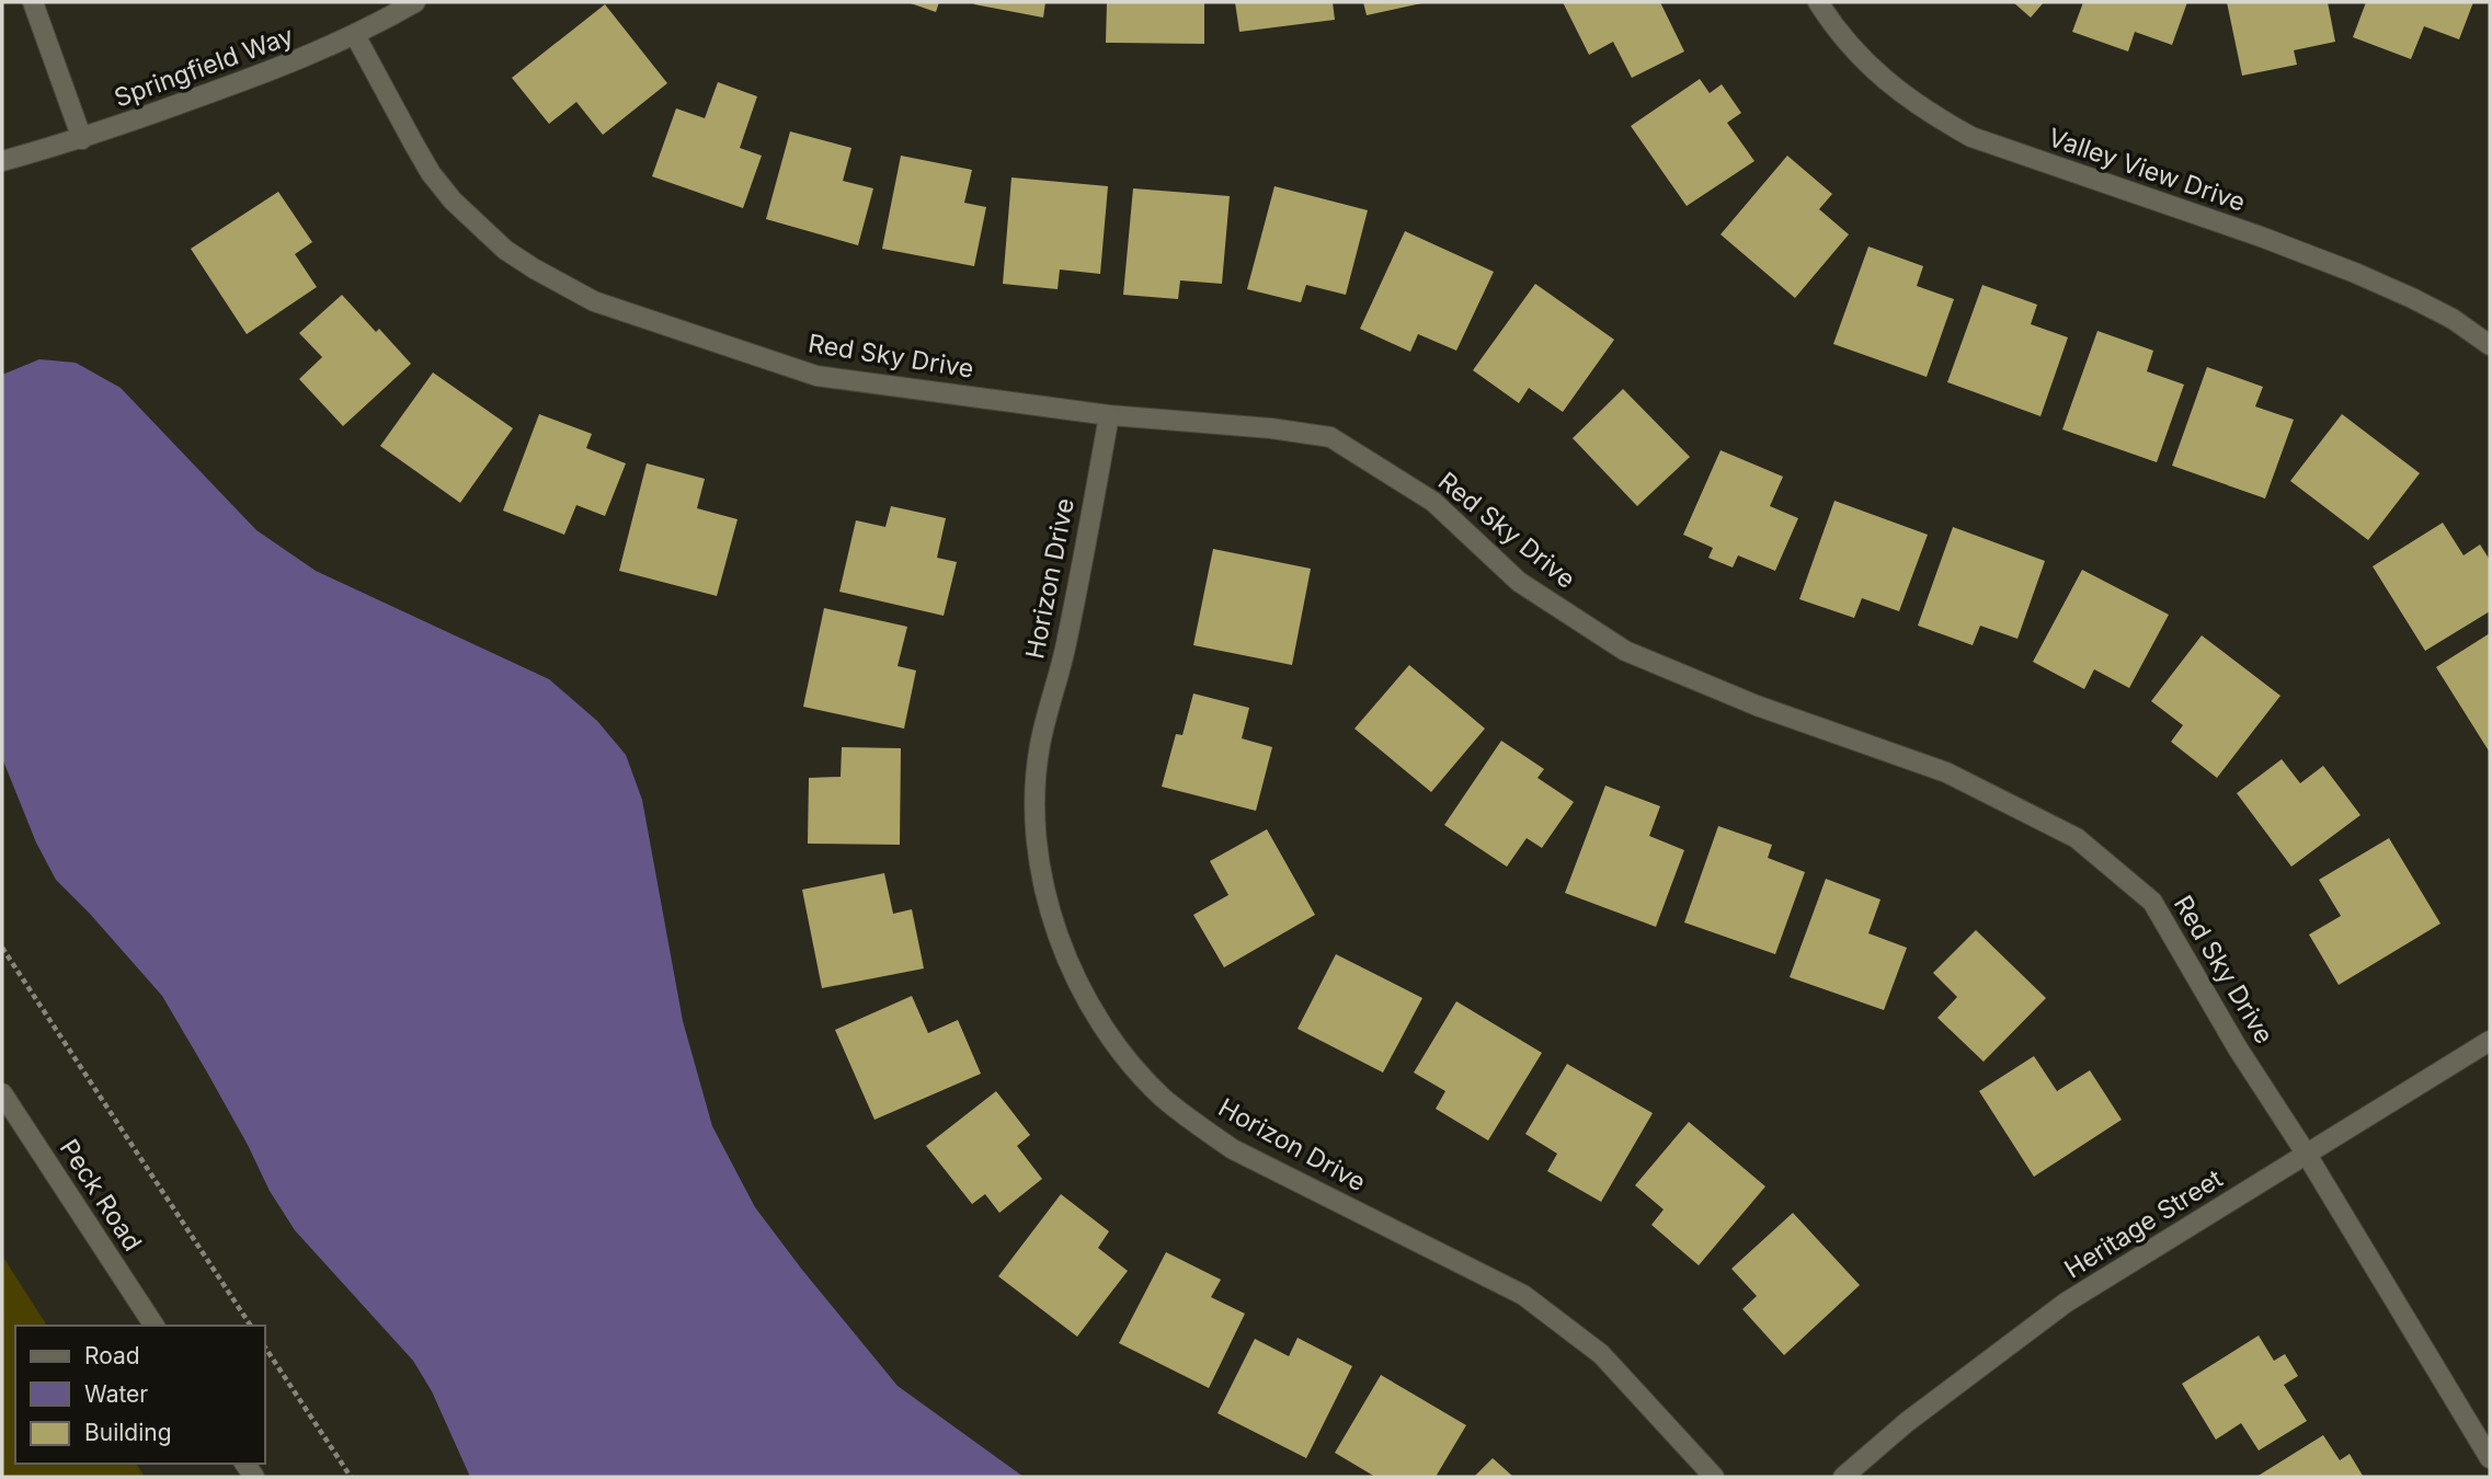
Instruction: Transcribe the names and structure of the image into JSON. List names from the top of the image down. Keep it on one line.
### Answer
{"streets":{"street":["Springfield Way","Valley View Drive","Red Sky Drive","Horizon Drive","Peck Road","Heritage Street"]},"crossings":[["Springfield Way","Red Sky Drive"],["Red Sky Drive","Horizon Drive"],["Red Sky Drive","Heritage Street"]],"legend":["Road","Water","Building"]}
